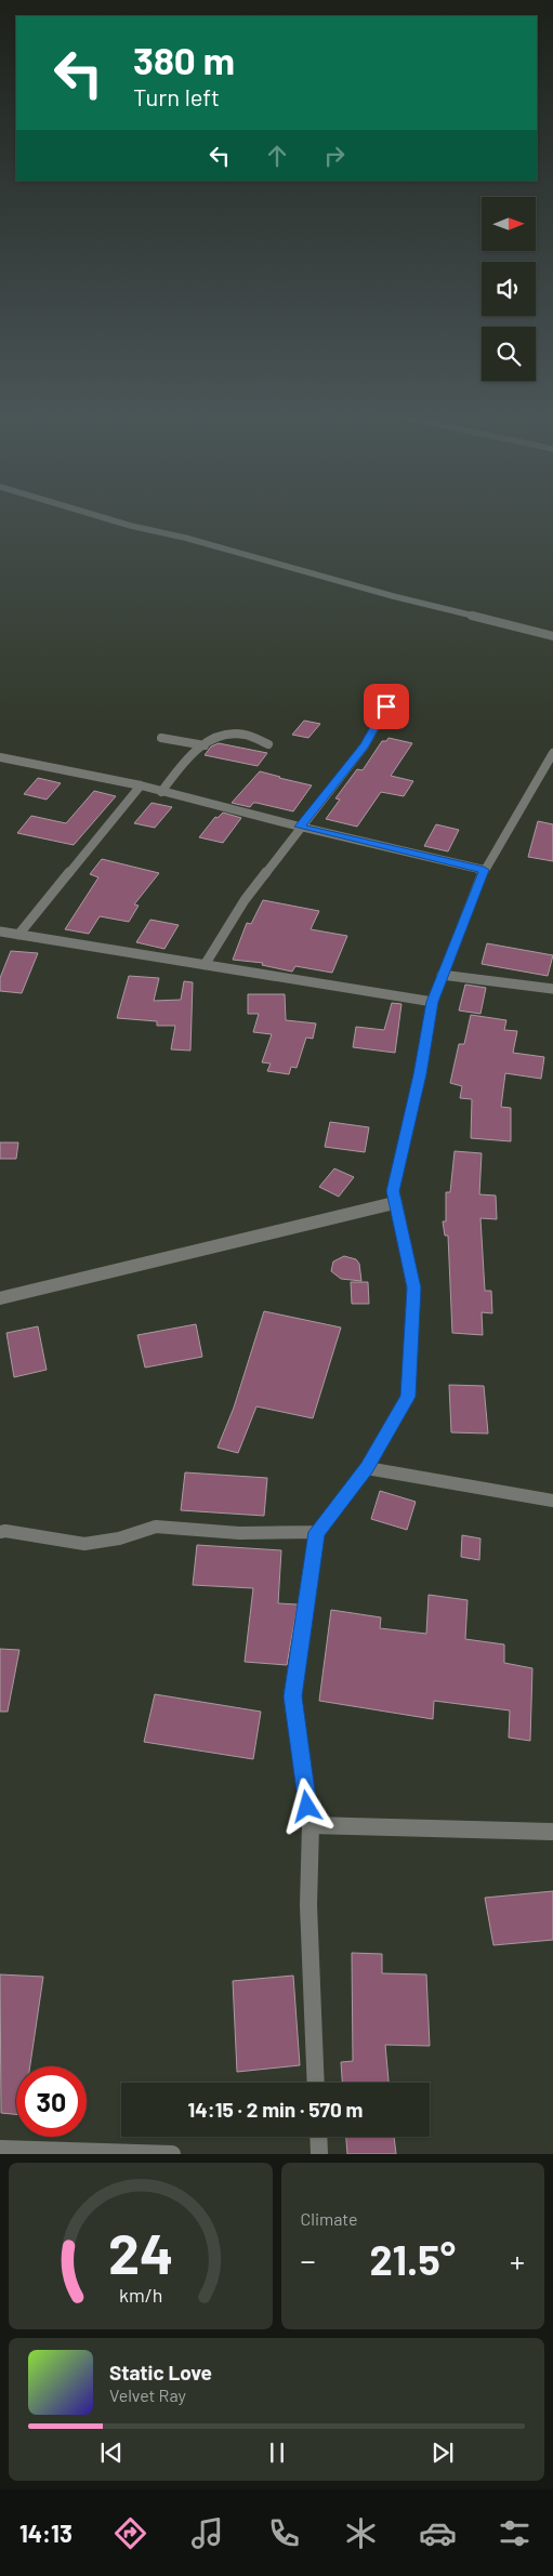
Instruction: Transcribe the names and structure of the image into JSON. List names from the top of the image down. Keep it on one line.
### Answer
{"north":"right","page":{"turn":["380 m","Turn left"],"limit":"30","trip":"14:15 · 2 min · 570 m","tile":"Climate","heat":["−","21.5°","+"],"song":["Static Love","Velvet Ray"],"tabs":"14:13","gauge":["24","km/h"]}}
